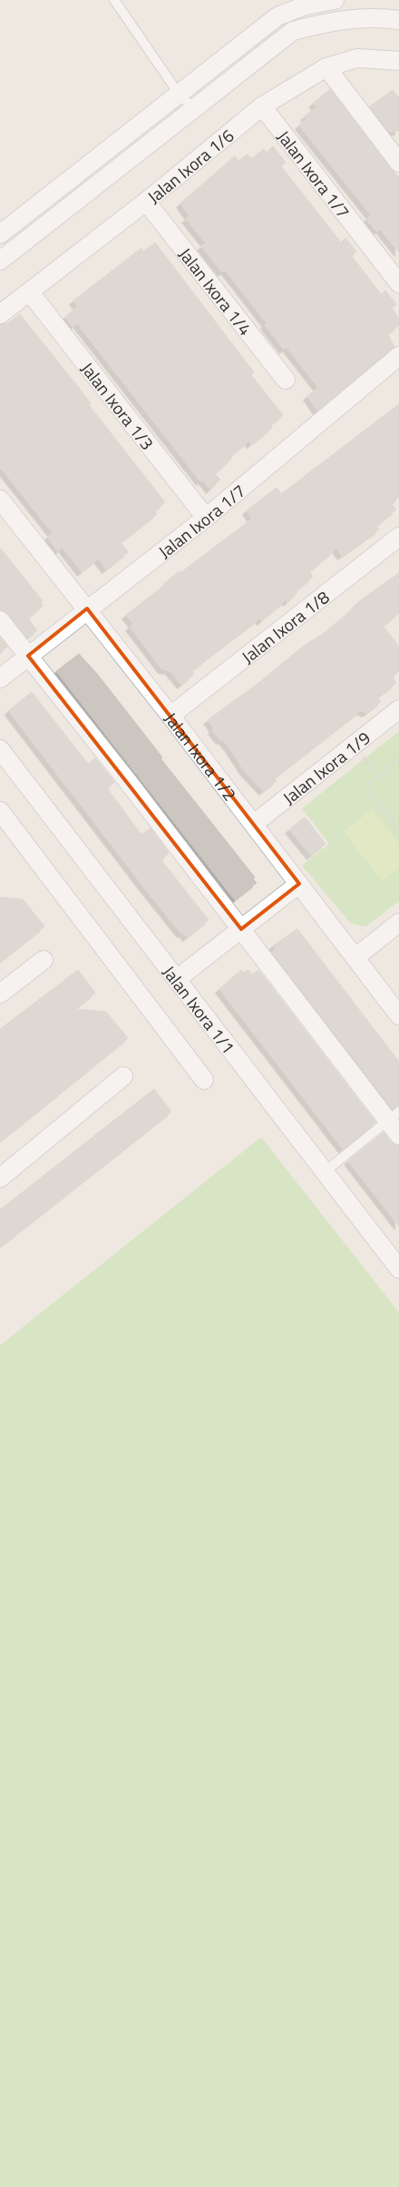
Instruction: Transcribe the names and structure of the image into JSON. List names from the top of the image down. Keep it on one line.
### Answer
{"streets":{"street":["Jalan Ixora 1/6","Jalan Ixora 1/7","Jalan Ixora 1/4","Jalan Ixora 1/3","Jalan Ixora 1/8","Jalan Ixora 1/2","Jalan Ixora 1/9","Jalan Ixora 1/1"]},"crossings":[["Jalan Ixora 1/6","Jalan Ixora 1/7"],["Jalan Ixora 1/6","Jalan Ixora 1/4"],["Jalan Ixora 1/6","Jalan Ixora 1/3"],["Jalan Ixora 1/7","Jalan Ixora 1/3"],["Jalan Ixora 1/7","Jalan Ixora 1/2"],["Jalan Ixora 1/8","Jalan Ixora 1/2"],["Jalan Ixora 1/2","Jalan Ixora 1/9"]]}
